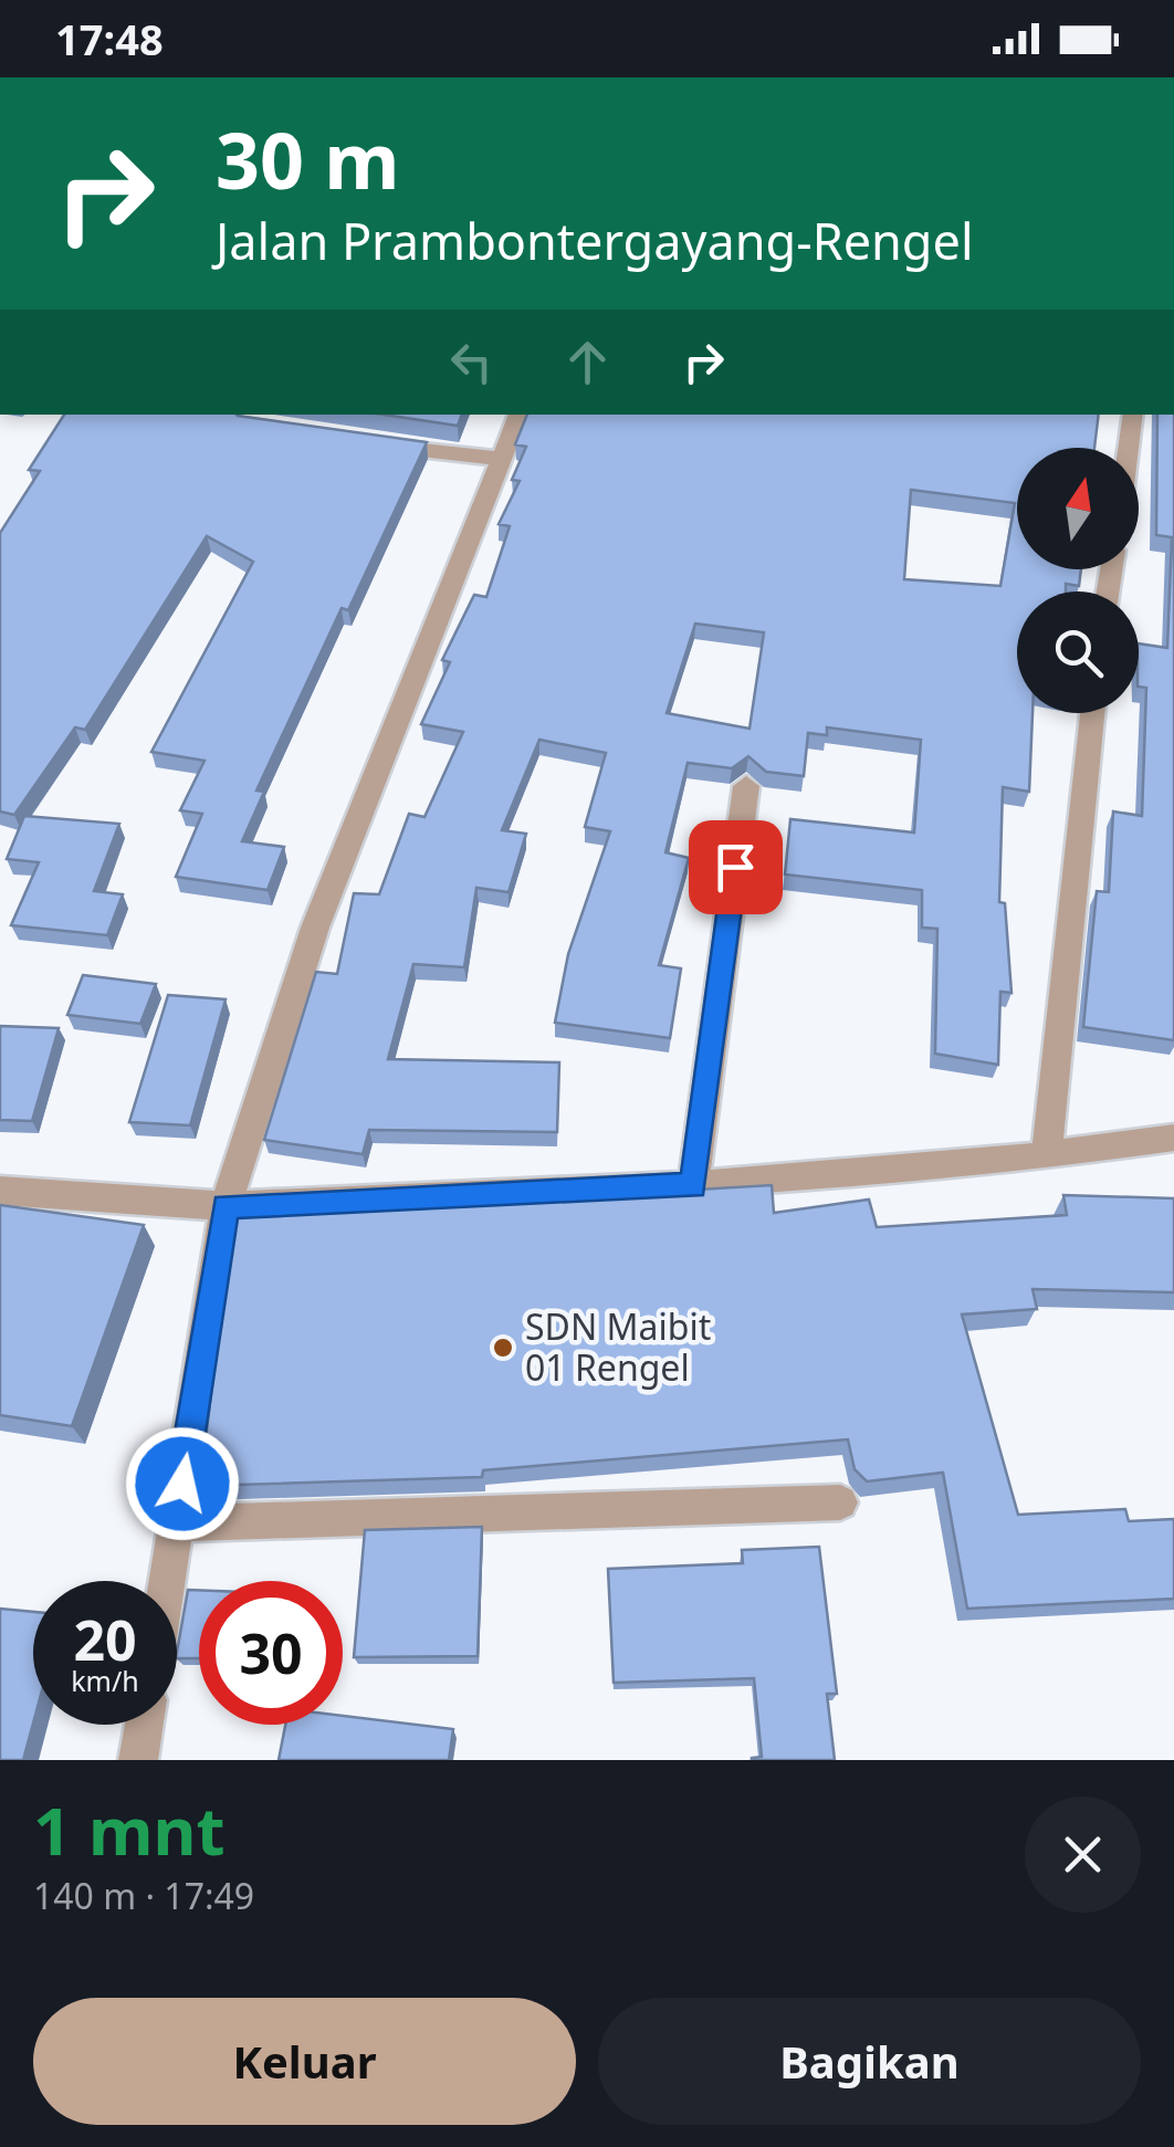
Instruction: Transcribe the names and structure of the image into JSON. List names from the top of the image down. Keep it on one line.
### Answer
{"places":["SDN Maibit 01 Rengel"],"north":"top","page":{"status":"17:48","turn":["30 m","Jalan Prambontergayang-Rengel"],"speed":"20 km/h","limit":"30","heading":["1 mnt","140 m · 17:49"],"buttons":["Keluar","Bagikan"]}}
